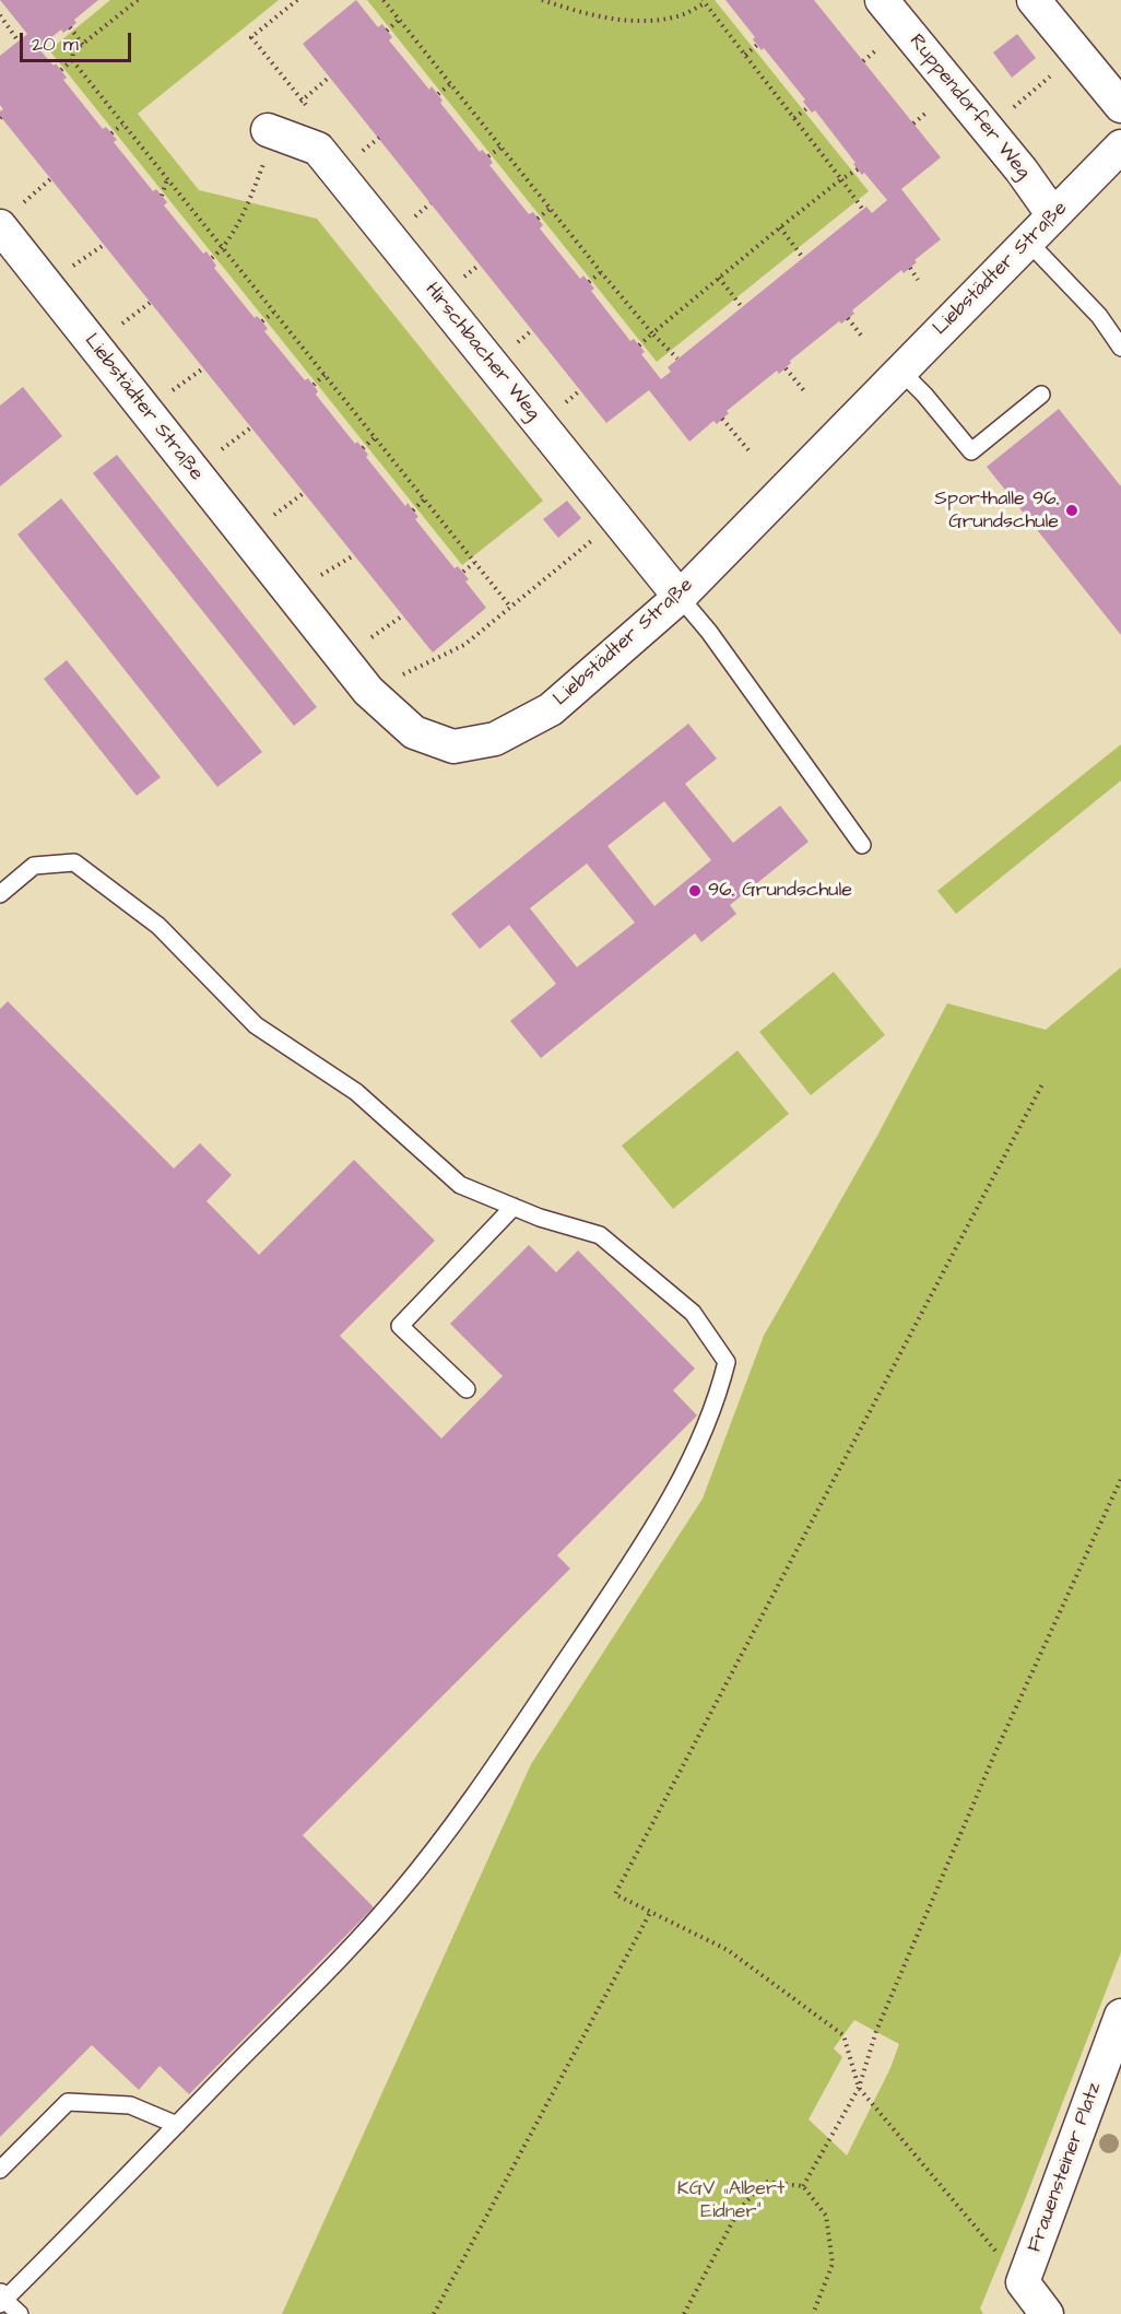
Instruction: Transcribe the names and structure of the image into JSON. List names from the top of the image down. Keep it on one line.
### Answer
{"streets":{"street":["Ruppendorfer Weg","Liebstädter Straße","Hirschbacher Weg","Frauensteiner Platz"]},"crossings":[["Ruppendorfer Weg","Liebstädter Straße"],["Liebstädter Straße","Hirschbacher Weg"]],"parks":["KGV „Albert Eidner“"],"places":["Sporthalle 96. Grundschule","96. Grundschule"],"scale_bar":"20 m"}
